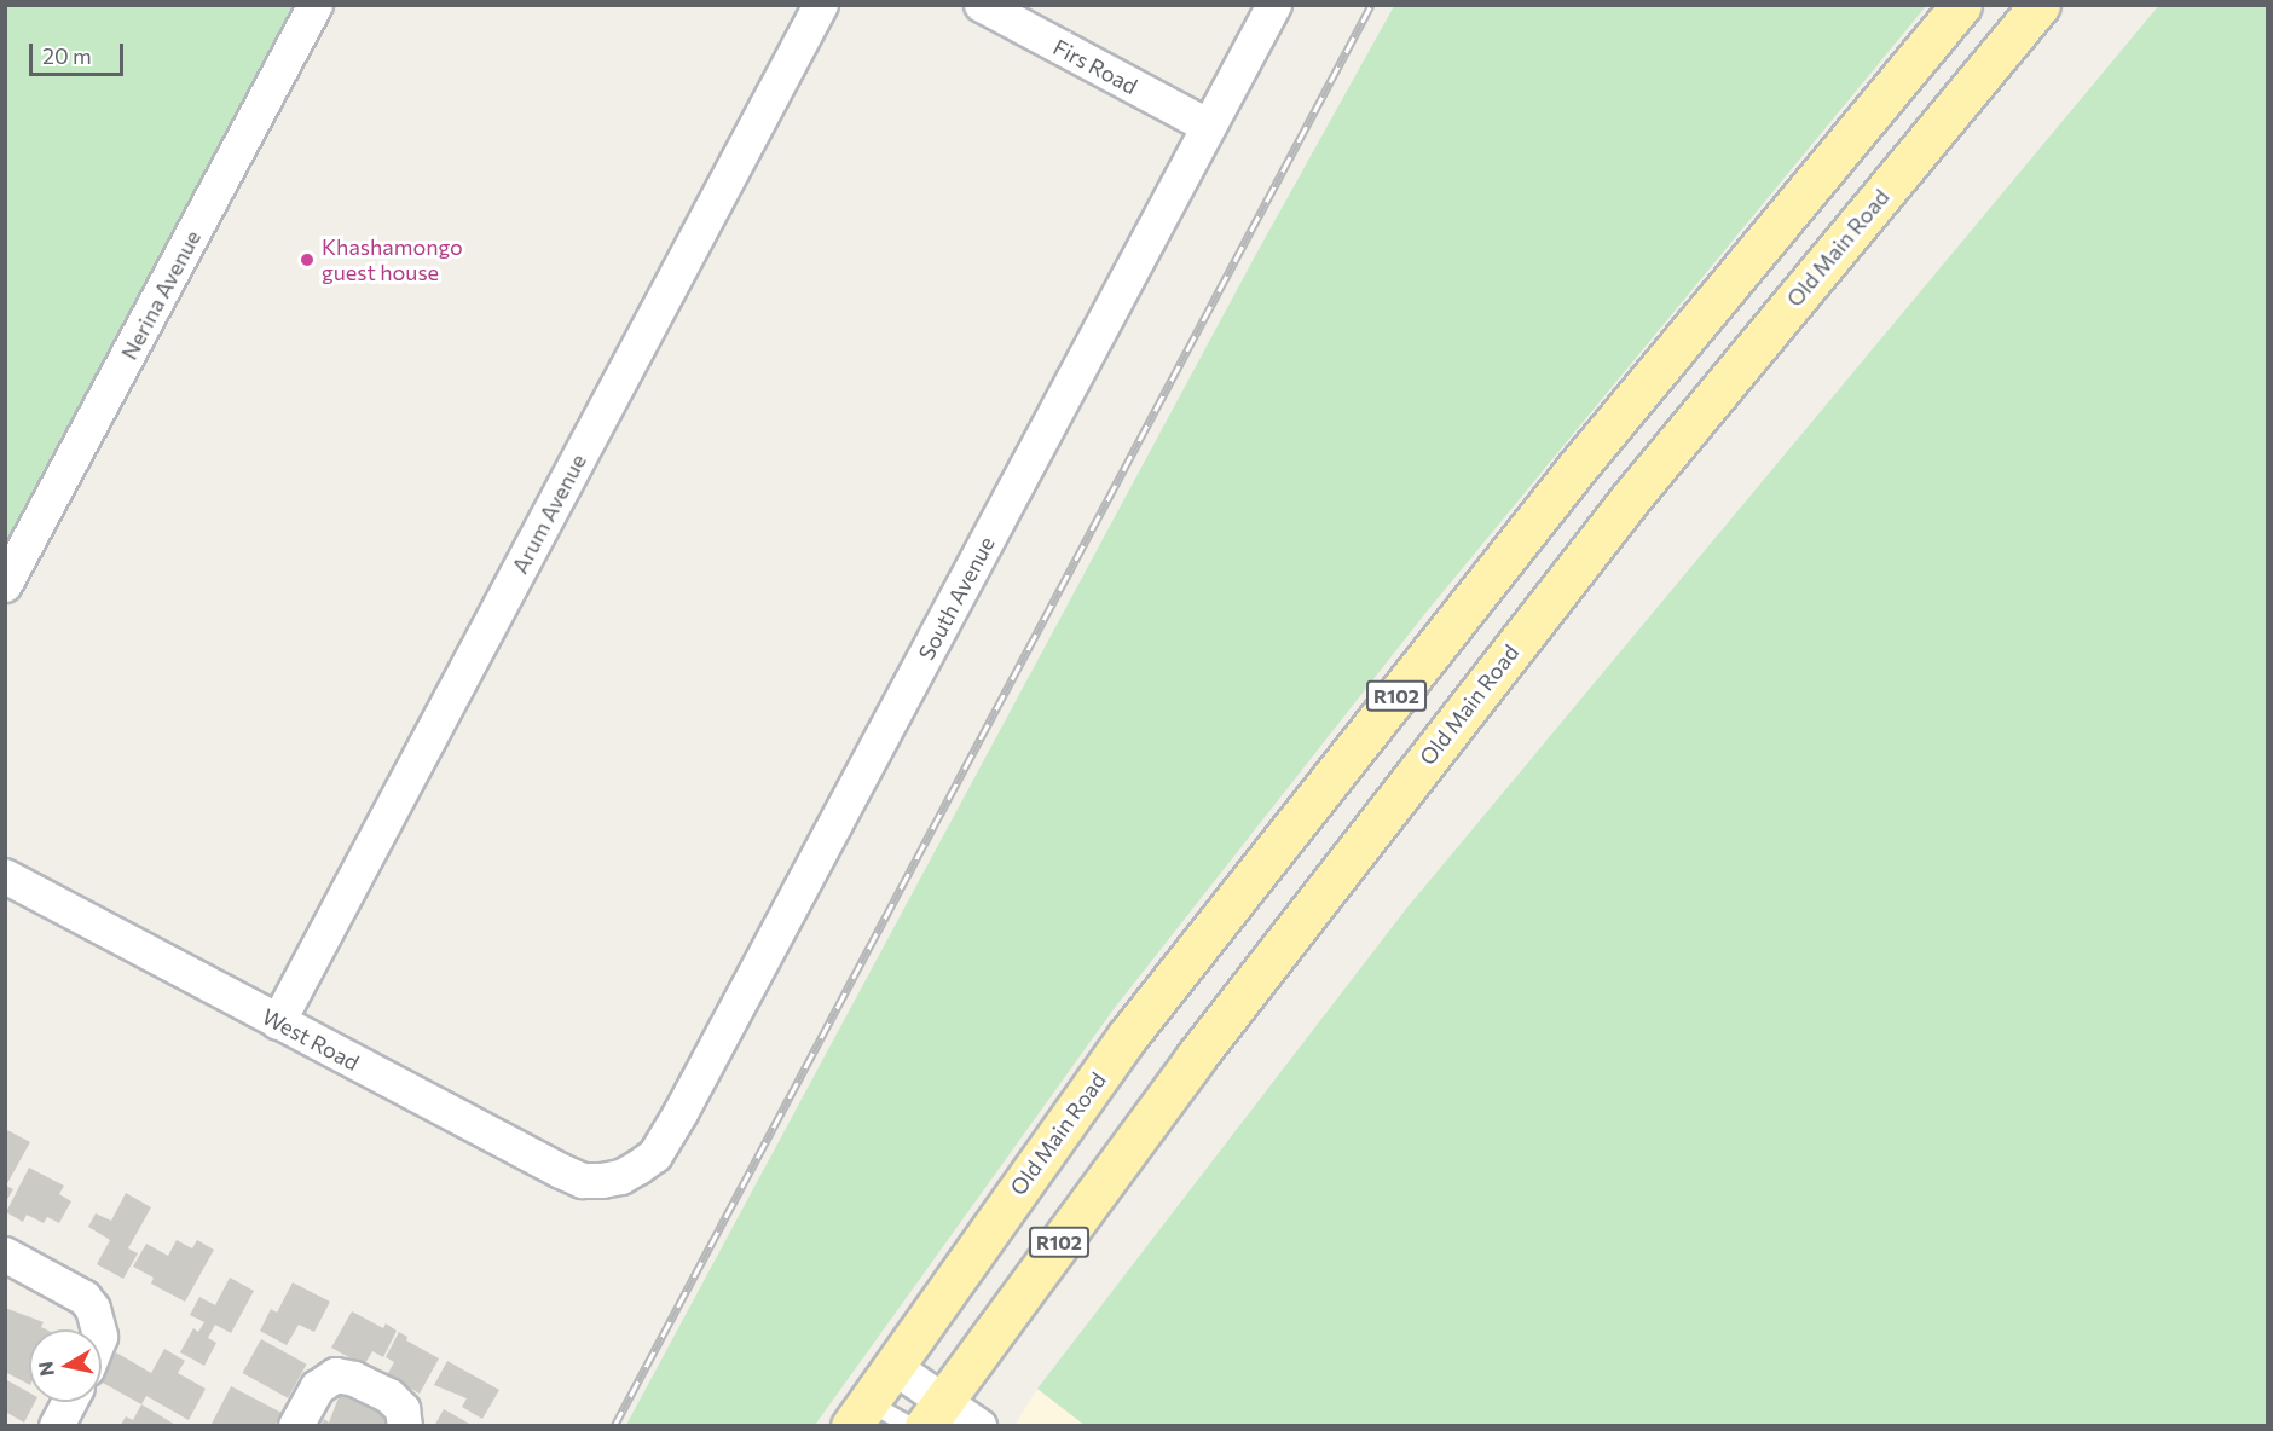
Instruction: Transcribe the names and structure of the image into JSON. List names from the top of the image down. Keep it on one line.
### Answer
{"streets":{"main road":["Old Main Road","R102"],"street":["Firs Road","Nerina Avenue","Arum Avenue","South Avenue","West Road"]},"crossings":[["Firs Road","South Avenue"],["Arum Avenue","West Road"],["South Avenue","West Road"]],"places":["Khashamongo guest house"],"scale_bar":"20 m","north":"left"}
